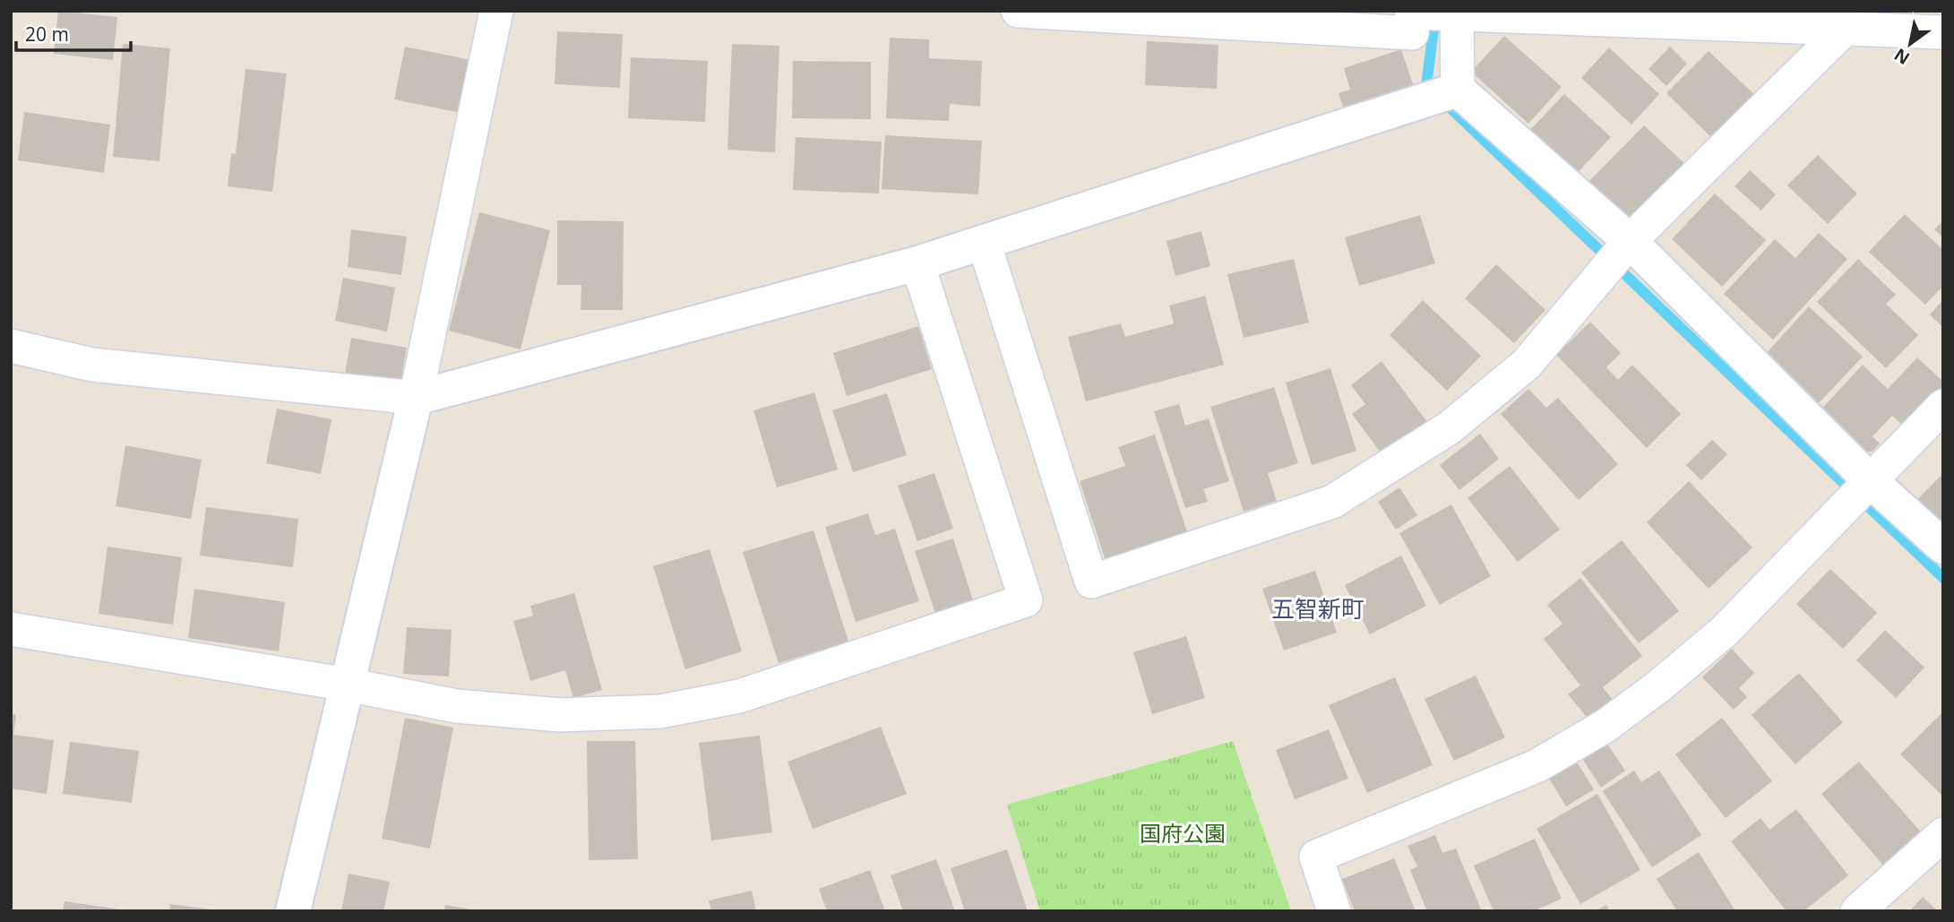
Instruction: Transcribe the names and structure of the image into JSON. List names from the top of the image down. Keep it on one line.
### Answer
{"districts":["五智新町"],"parks":["国府公園"],"scale_bar":"20 m","north":"bottom left"}
